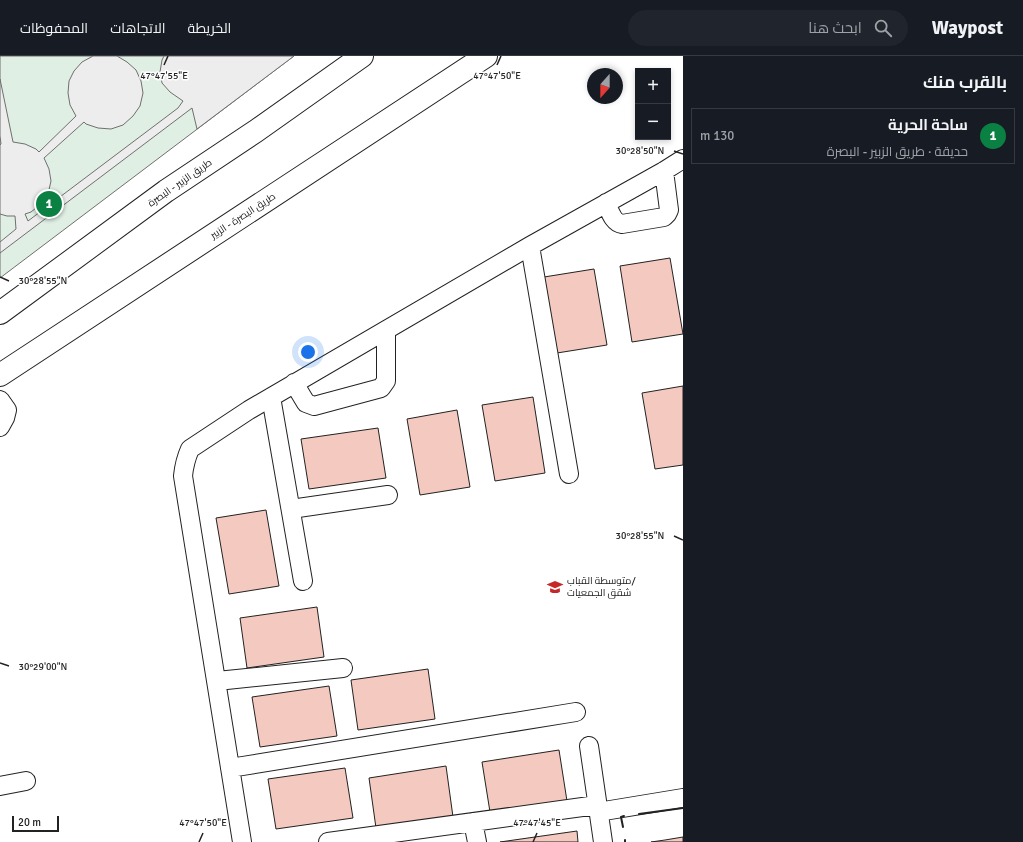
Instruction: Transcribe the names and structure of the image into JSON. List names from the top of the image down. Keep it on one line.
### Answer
{"streets":{"highway":["طريق الزبير - البصرة","طريق البصرة - الزبير"]},"places":{"school or university":["متوسطة القباب/ شقق الجمعيات"]},"scale_bar":"20 m","north":"bottom","page":{"header":"Waypost","search":"ابحث هنا","nav":["الخريطة","الاتجاهات","المحفوظات"],"heading":"بالقرب منك","map_buttons":["+","−"],"list":[{"mark":"1","name":"ساحة الحرية","note":"حديقة · طريق الزبير - البصرة","value":"130 m"}],"pins":"1","scale":"20 m"},"coordinates":["47°47'55\"E","47°47'50\"E","30°28'50\"N","30°28'55\"N","30°29'00\"N","47°47'45\"E"]}
